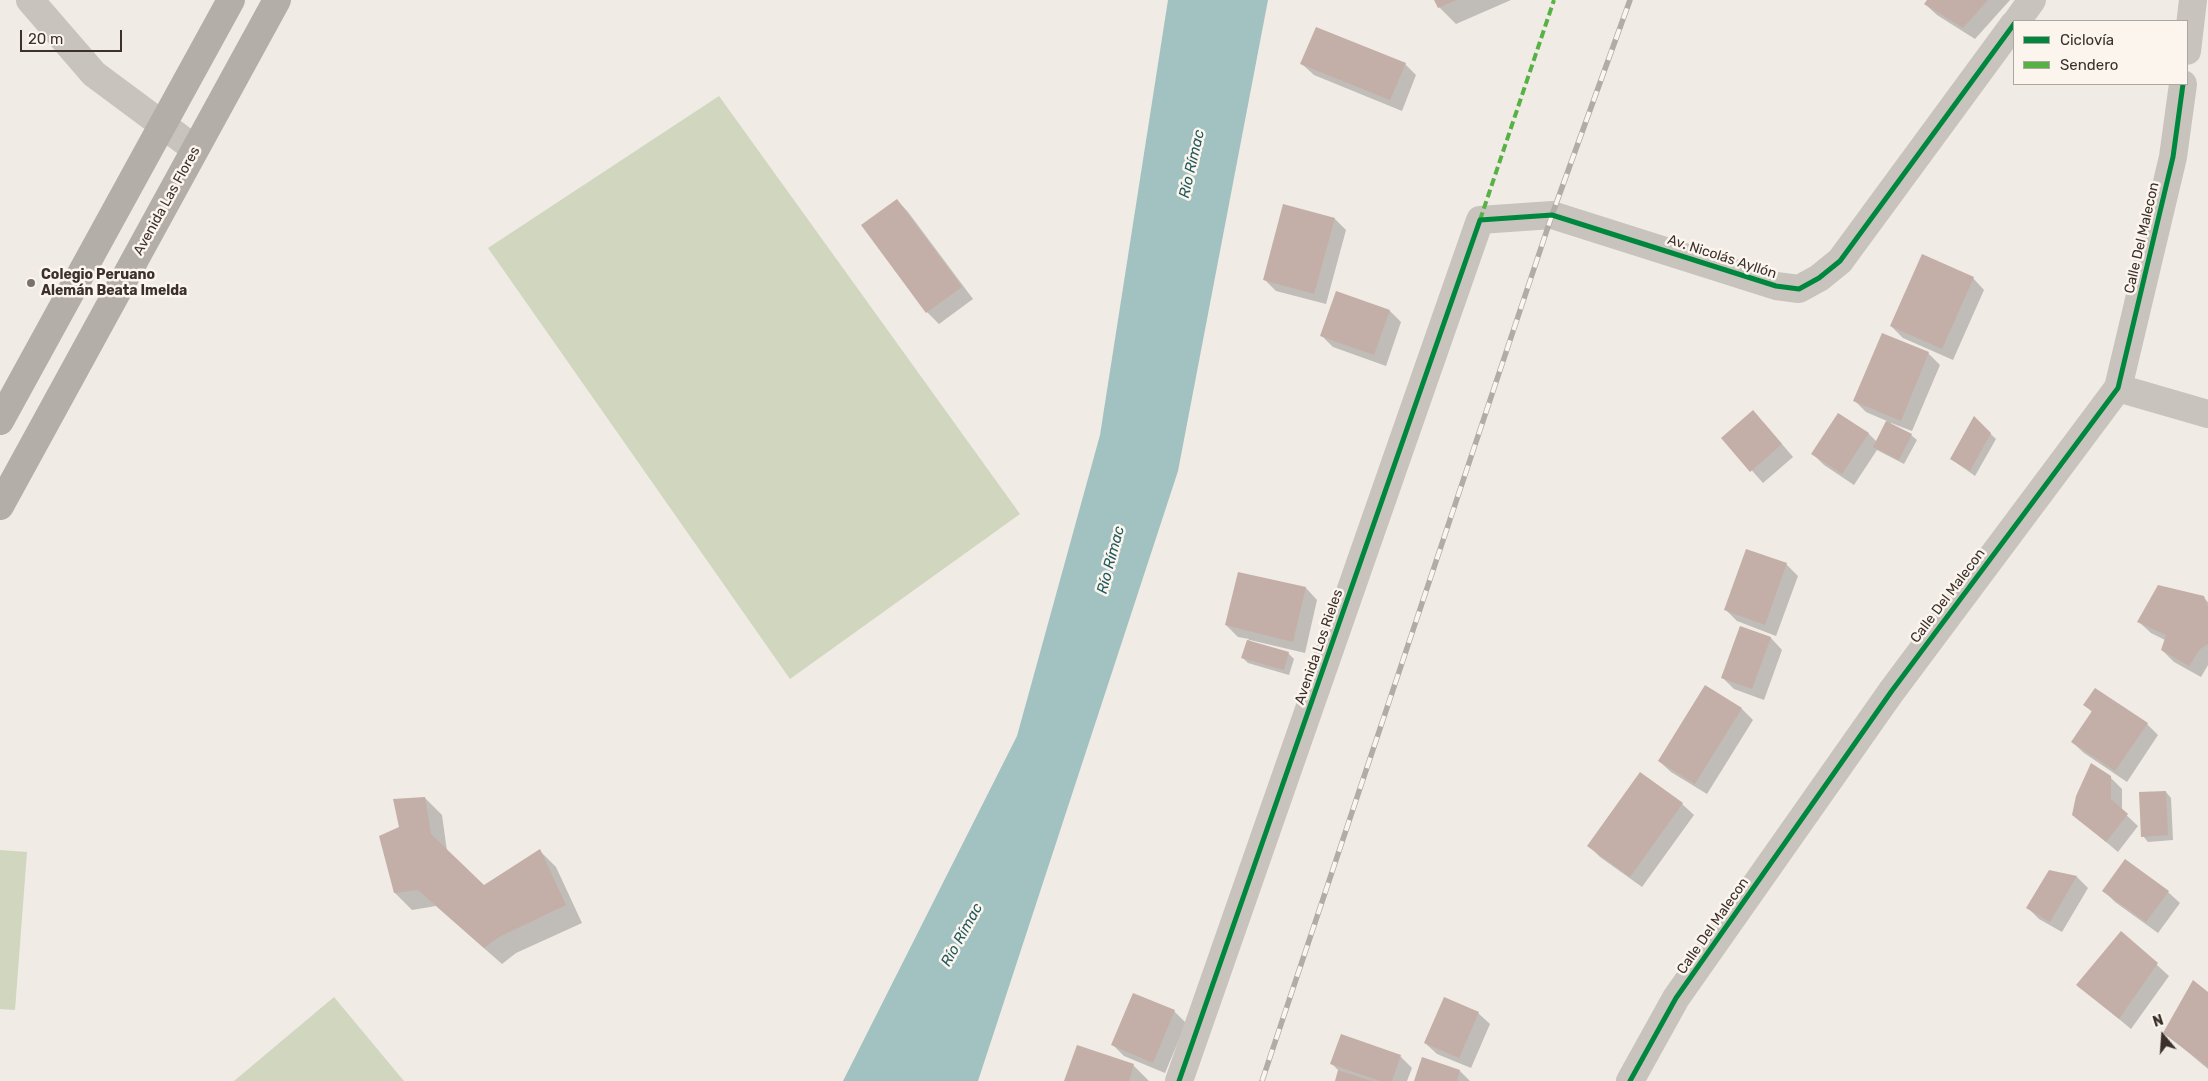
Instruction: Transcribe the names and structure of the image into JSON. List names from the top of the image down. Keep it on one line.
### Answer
{"streets":{"highway":["Avenida Las Flores"],"street":["Calle Del Malecon","Av. Nicolás Ayllón","Avenida Los Rieles"]},"crossings":[["Av. Nicolás Ayllón","Avenida Los Rieles"]],"water":["Río Rímac"],"places":["Colegio Peruano Alemán Beata Imelda"],"legend":["Ciclovía","Sendero"],"scale_bar":"20 m","north":"top"}
